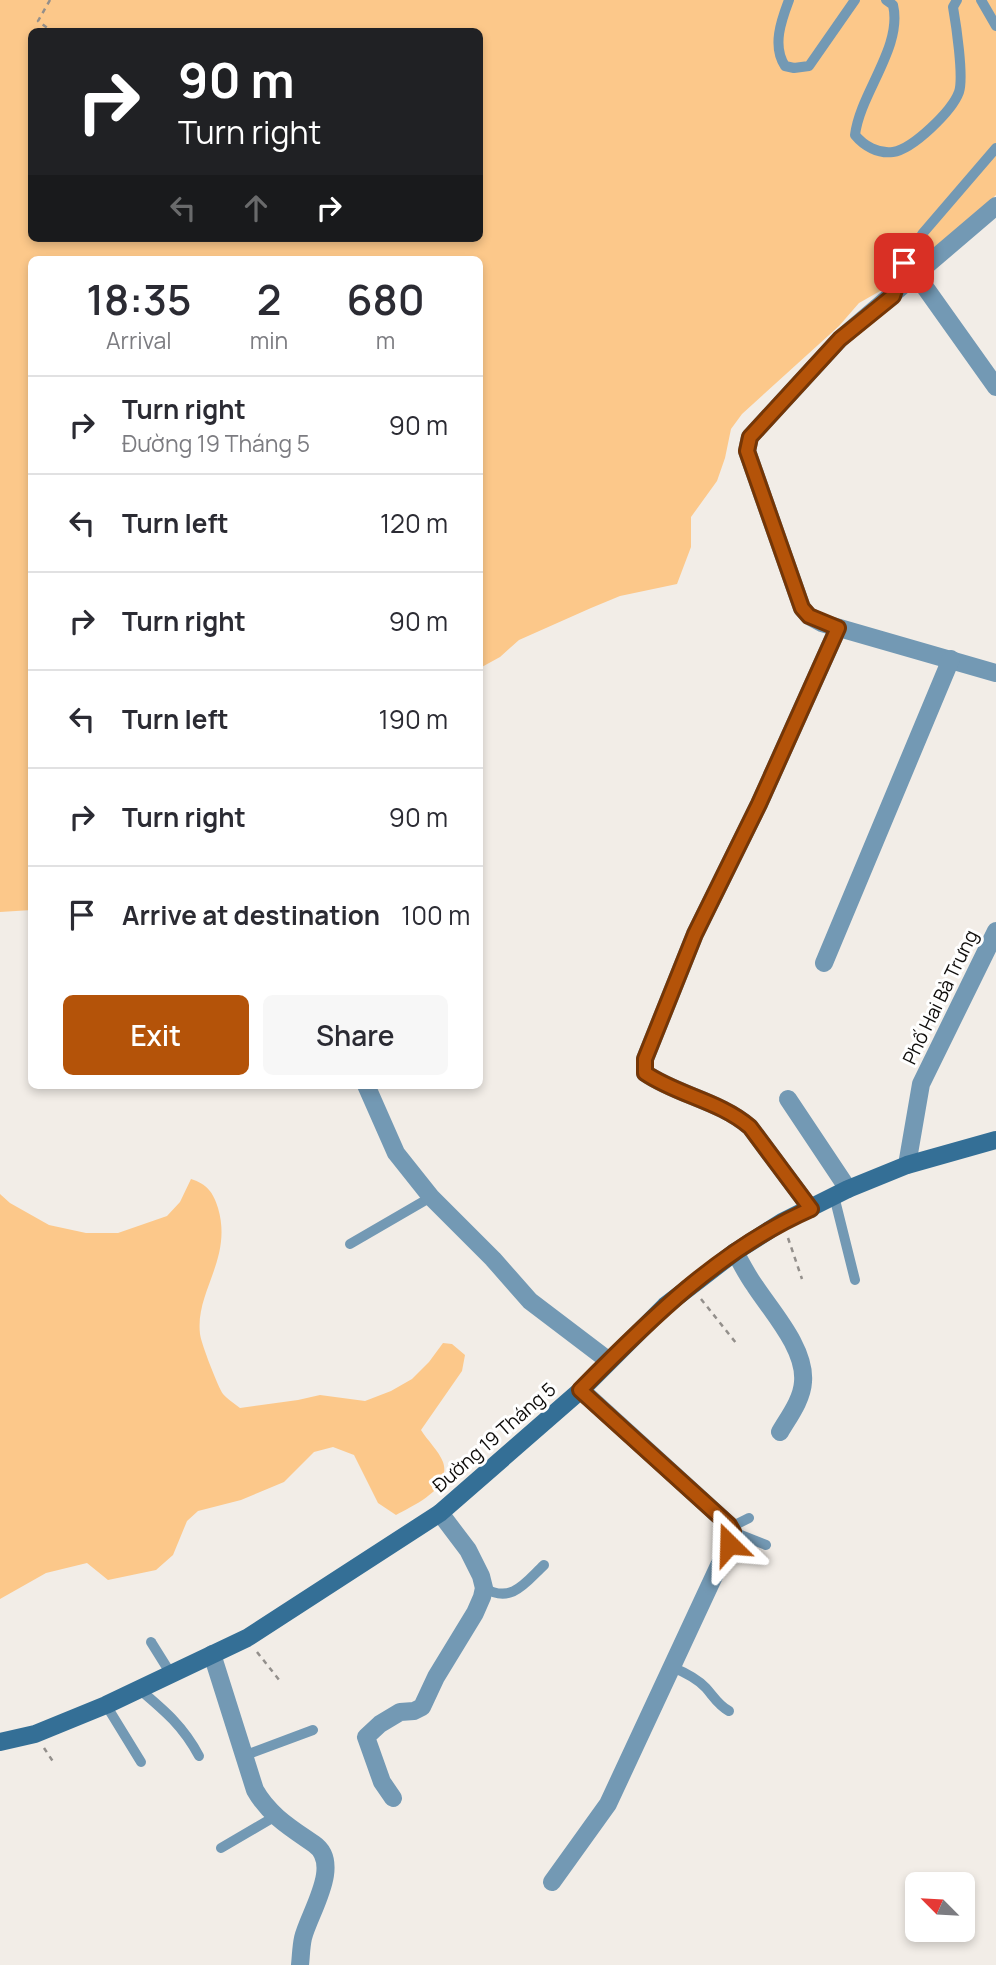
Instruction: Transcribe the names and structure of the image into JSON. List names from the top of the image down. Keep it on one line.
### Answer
{"streets":{"street":["Phố Hai Bà Trưng","Đường 19 Tháng 5"]},"crossings":[["Phố Hai Bà Trưng","Đường 19 Tháng 5"]],"north":"top left","page":{"turn":["90 m","Turn right"],"eta":["18:35","Arrival","2","min","680","m"],"list":[{"name":"Turn right","note":"Đường 19 Tháng 5","value":"90 m"},{"name":"Turn left","value":"120 m"},{"name":"Turn right","value":"90 m"},{"name":"Turn left","value":"190 m"},{"name":"Turn right","value":"90 m"},{"name":"Arrive at destination","value":"100 m"}],"buttons":["Exit","Share"]}}
